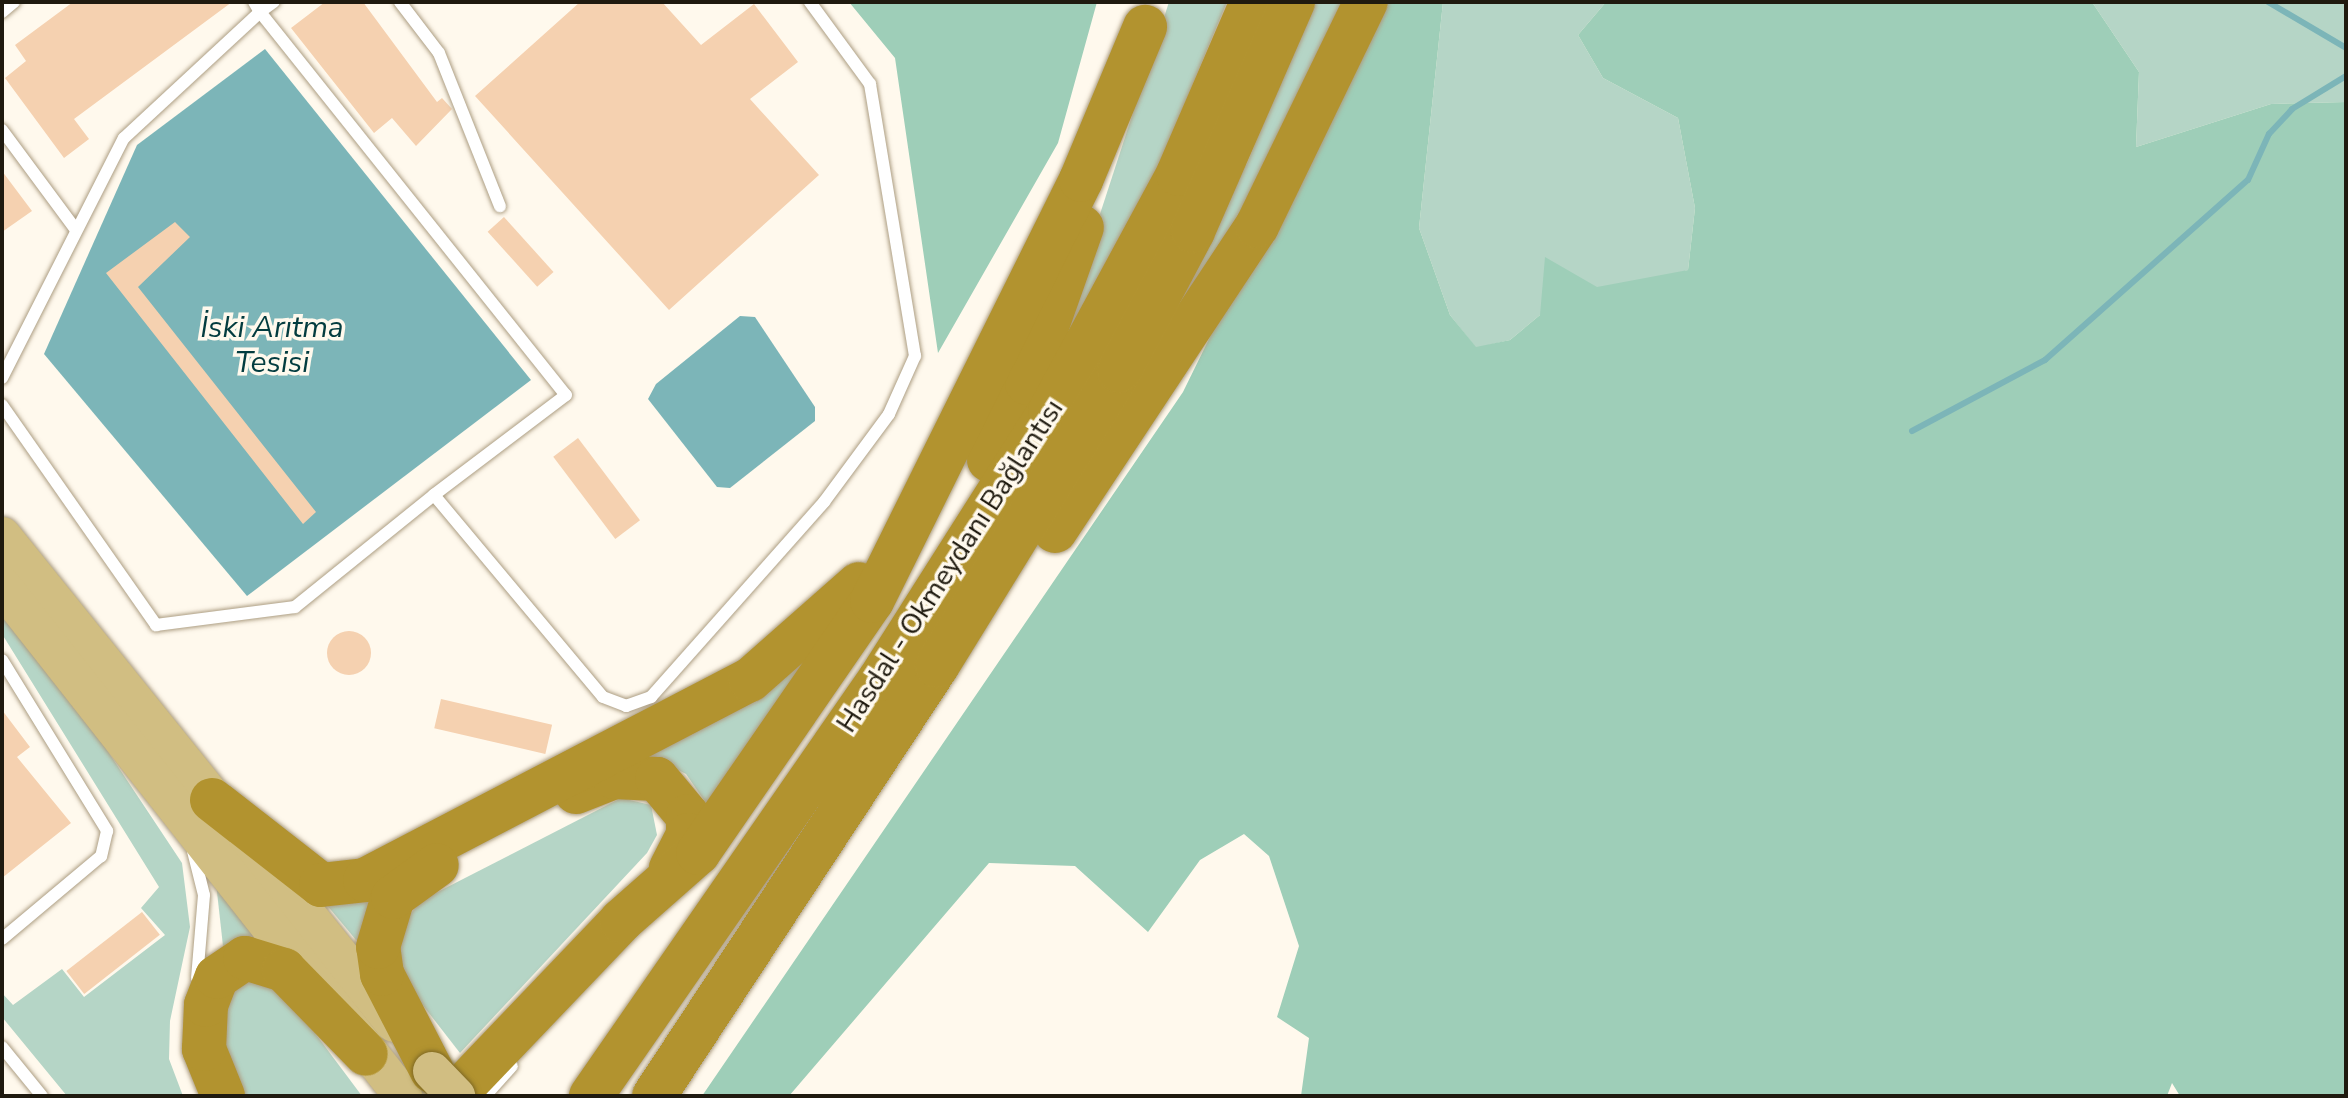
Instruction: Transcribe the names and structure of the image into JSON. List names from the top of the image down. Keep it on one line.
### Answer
{"streets":{"highway":["Hasdal - Okmeydanı Bağlantısı"]},"water":["İski Arıtma Tesisi"]}
